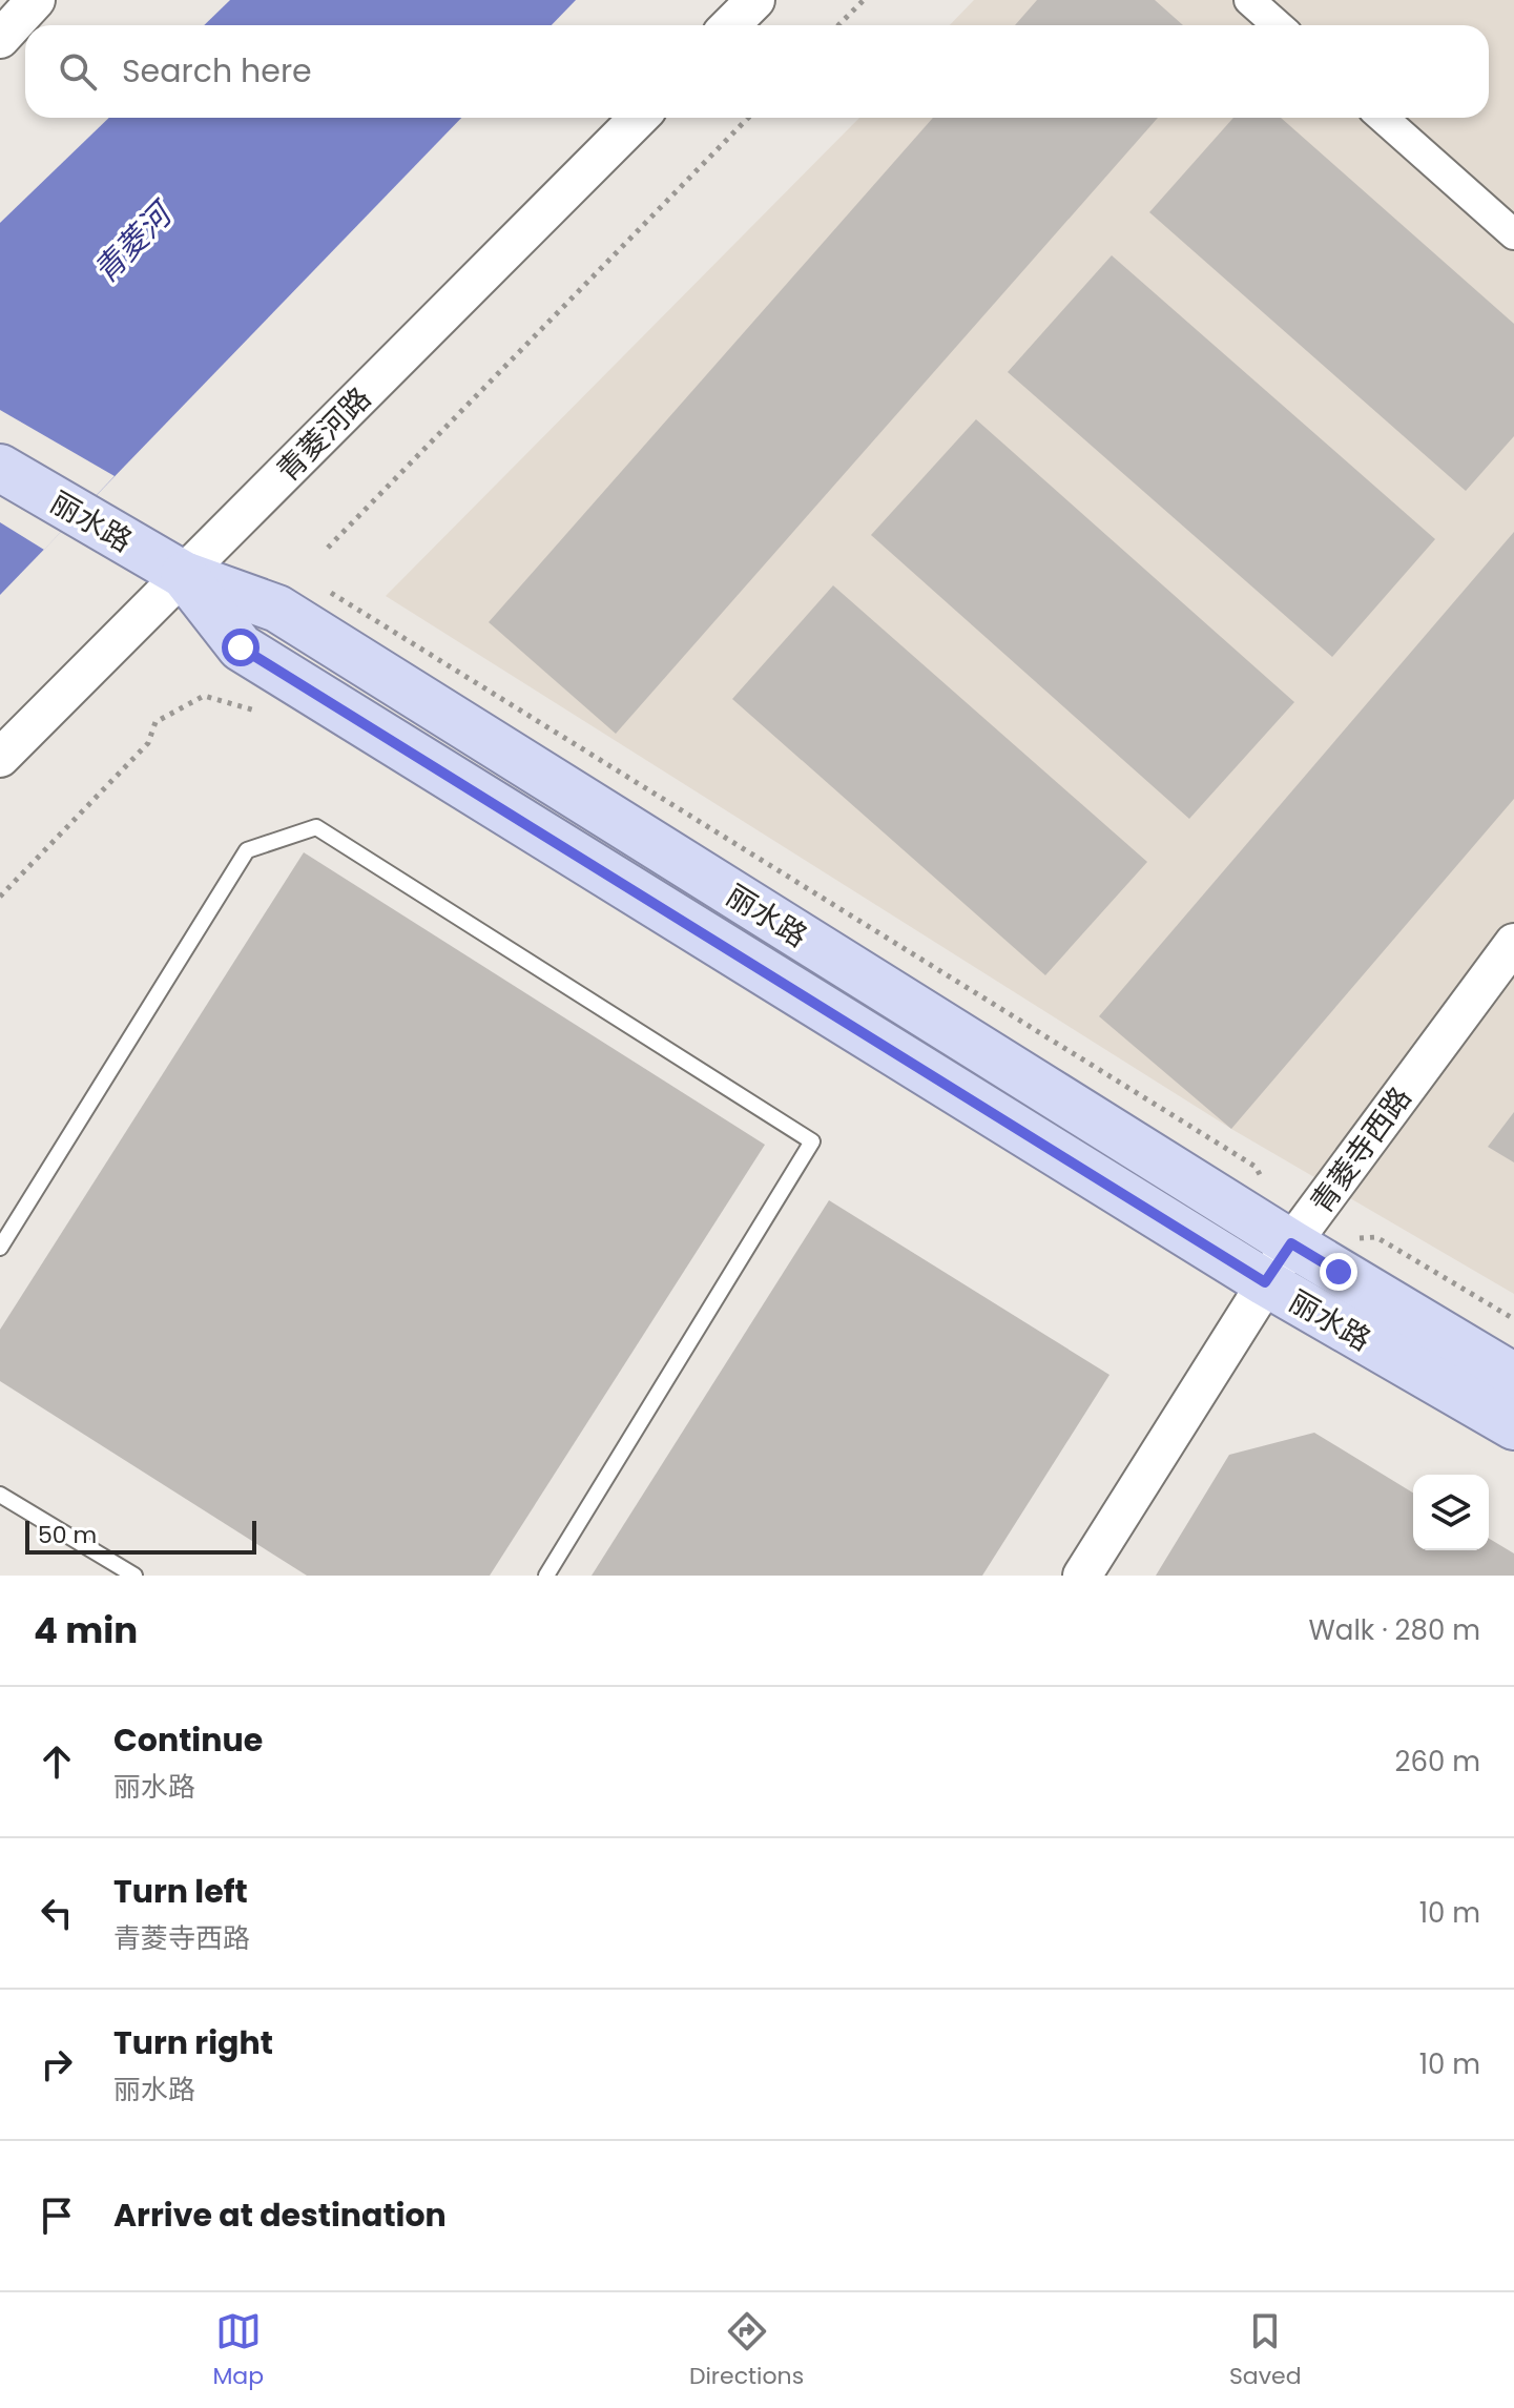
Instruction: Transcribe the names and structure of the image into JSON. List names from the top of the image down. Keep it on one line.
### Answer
{"streets":{"main road":["丽水路"],"street":["青菱河路","青菱寺西路"]},"crossings":[["青菱河路","丽水路"],["丽水路","青菱寺西路"]],"water":["青菱河"],"scale_bar":"50 m","page":{"search":"Search here","scale":"50 m","heading":["4 min","Walk · 280 m"],"list":[["Continue","丽水路","260 m"],["Turn left","青菱寺西路","10 m"],["Turn right","丽水路","10 m"],"Arrive at destination"],"nav":["Map","Directions","Saved"]}}
